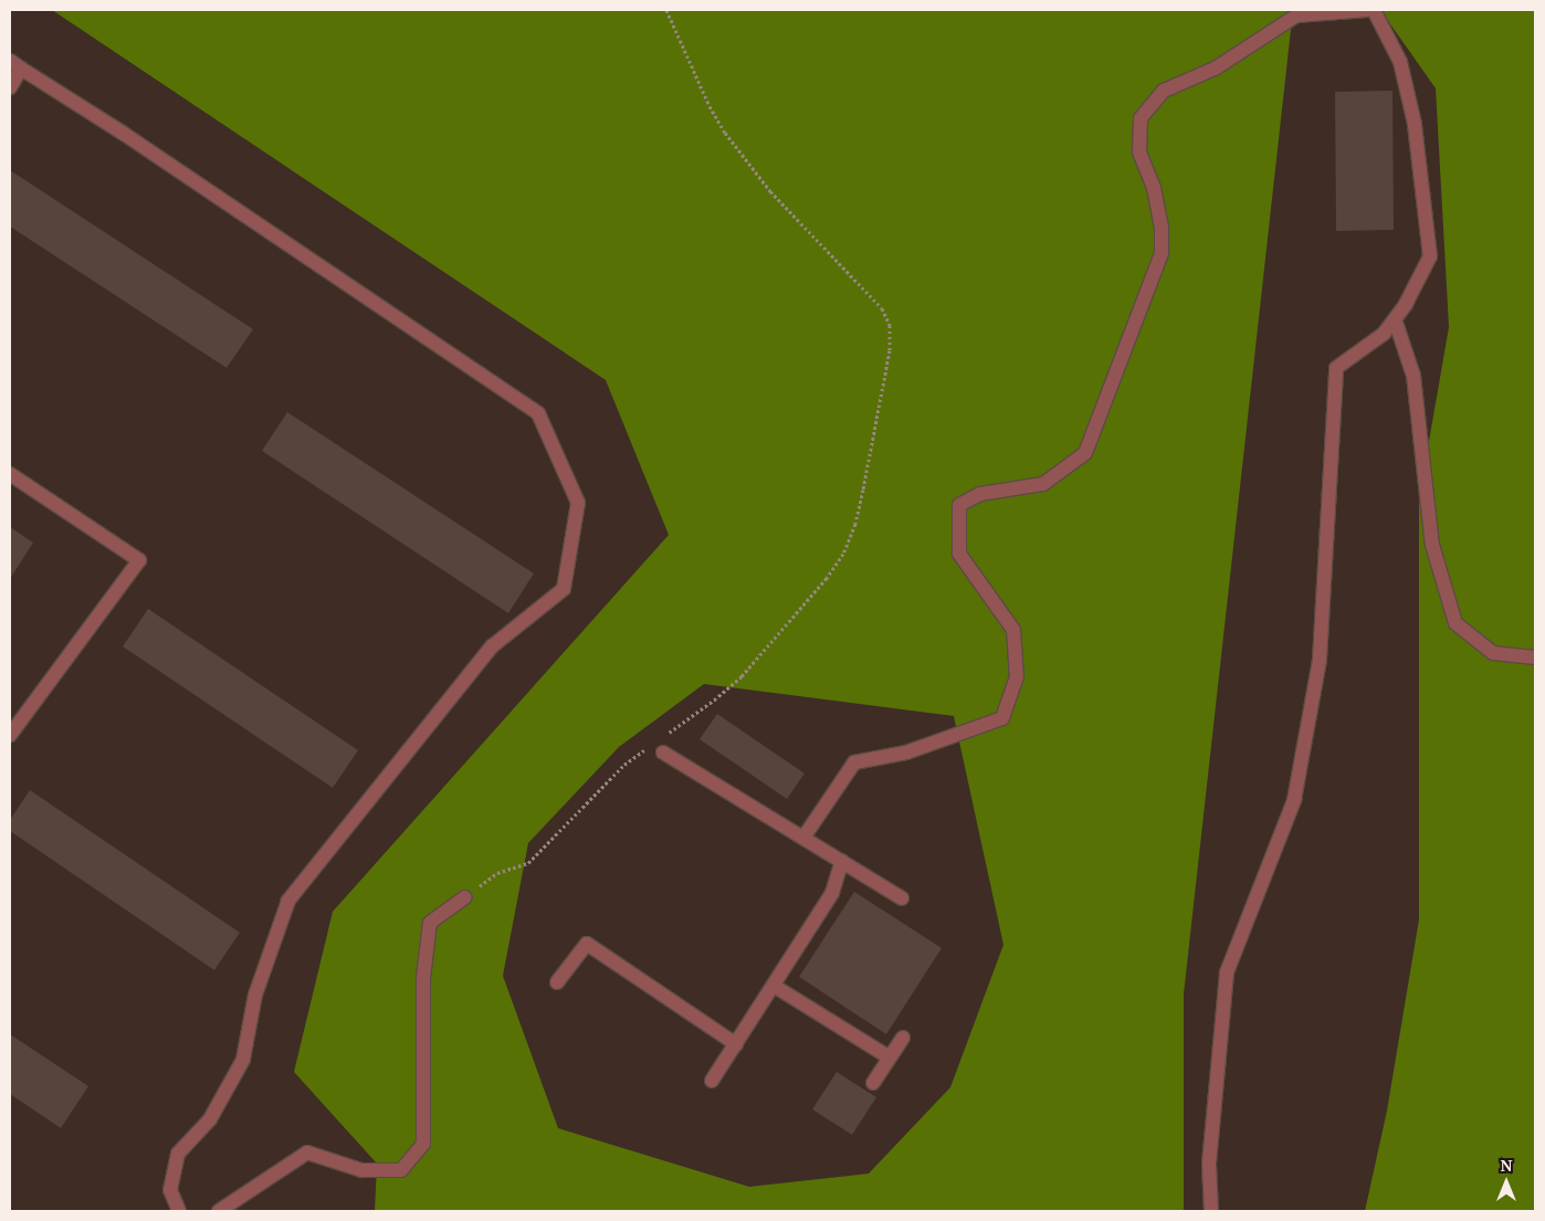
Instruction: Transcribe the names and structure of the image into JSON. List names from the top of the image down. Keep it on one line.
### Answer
{"north":"top"}
